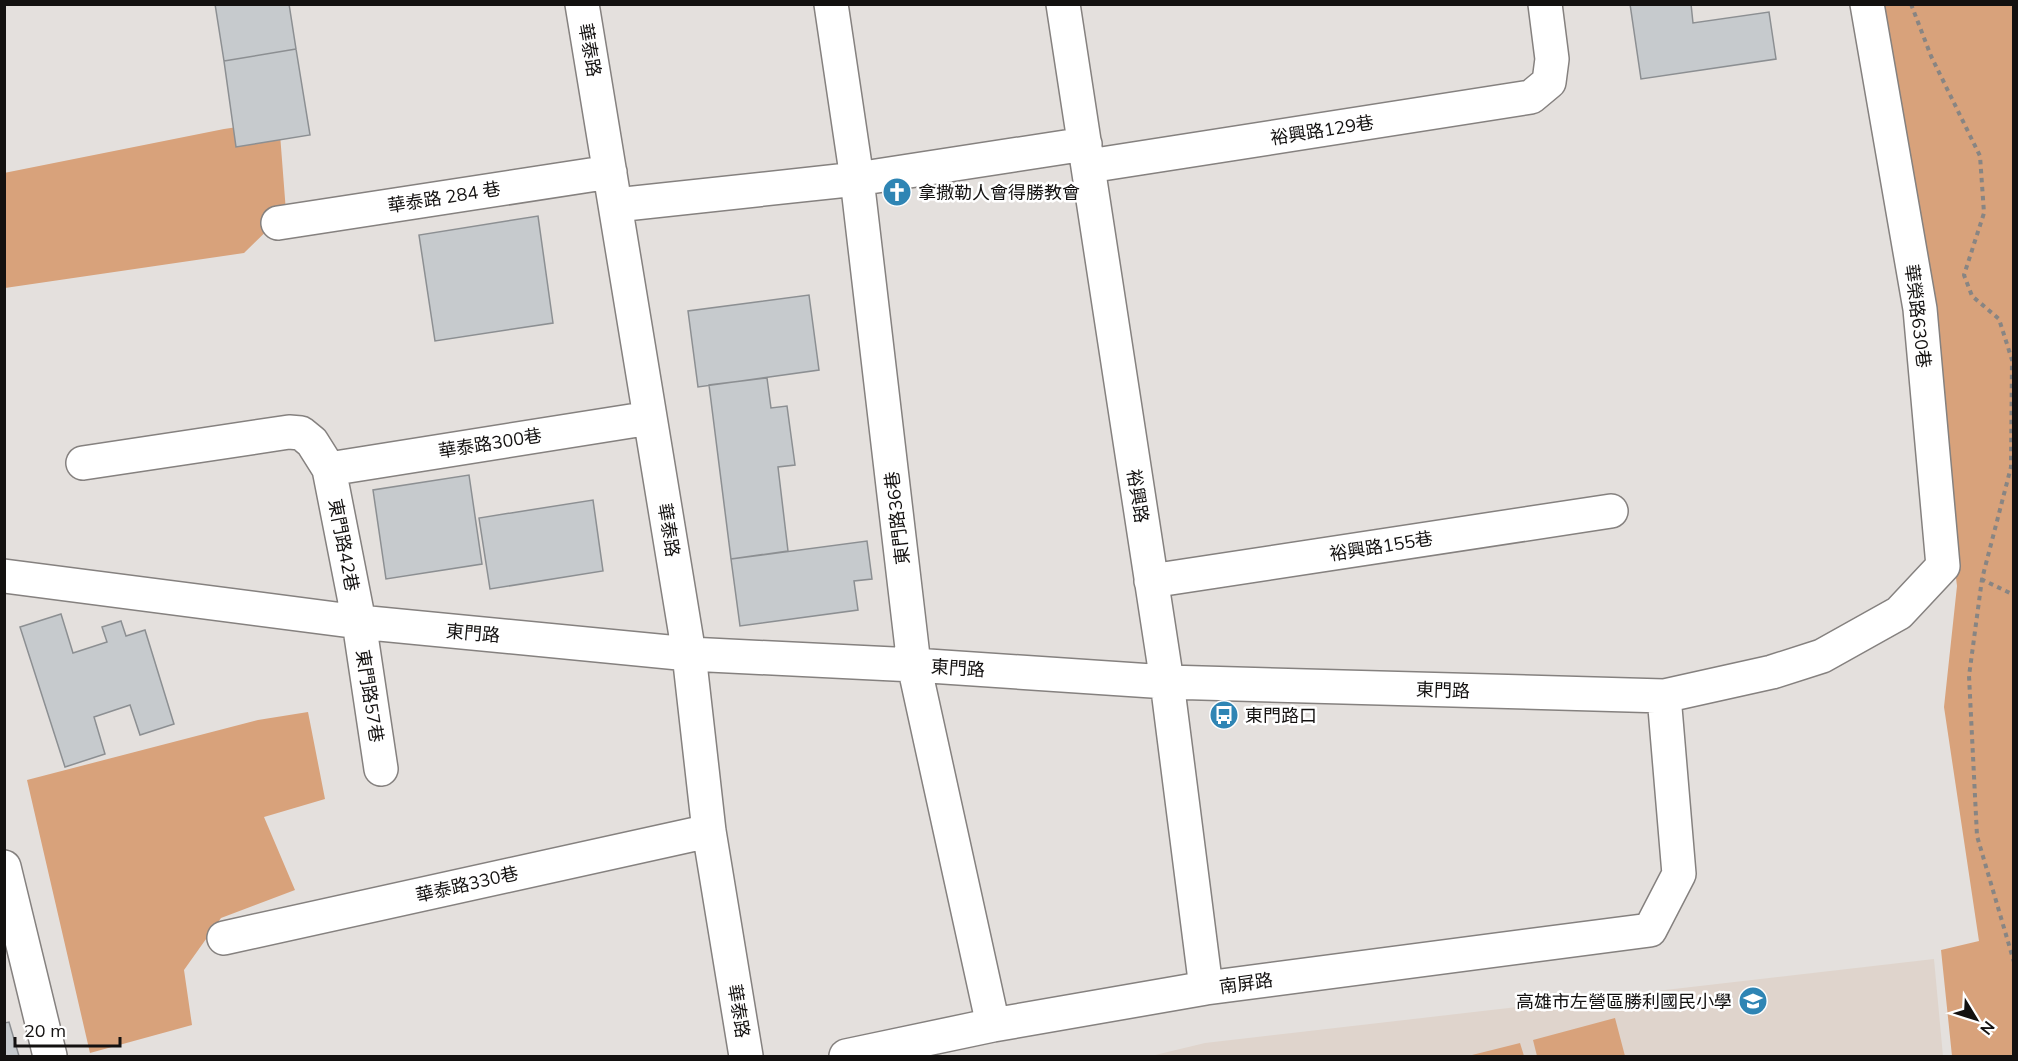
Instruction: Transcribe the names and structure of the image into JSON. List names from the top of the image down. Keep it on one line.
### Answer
{"streets":{"street":["華泰路","裕興路129巷","華泰路 284 巷","華榮路630巷","華泰路300巷","裕興路","東門路36巷","東門路42巷","裕興路155巷","東門路","東門路57巷","華泰路330巷","南屏路"]},"crossings":[["華泰路","裕興路129巷"],["華泰路","華泰路 284 巷"],["華泰路","華泰路300巷"],["華泰路","東門路"],["華泰路","華泰路330巷"],["裕興路129巷","裕興路"],["裕興路129巷","東門路36巷"],["華榮路630巷","東門路"],["華泰路300巷","東門路42巷"],["裕興路","裕興路155巷"],["裕興路","東門路"],["裕興路","南屏路"],["東門路36巷","東門路"],["東門路36巷","南屏路"],["東門路42巷","東門路"],["東門路42巷","東門路57巷"],["東門路","東門路57巷"],["東門路","南屏路"]],"places":{"church":["拿撒勒人會得勝教會"],"bus stop":["東門路口"],"school or university":["高雄市左營區勝利國民小學"]},"scale_bar":"20 m","north":"bottom right"}
